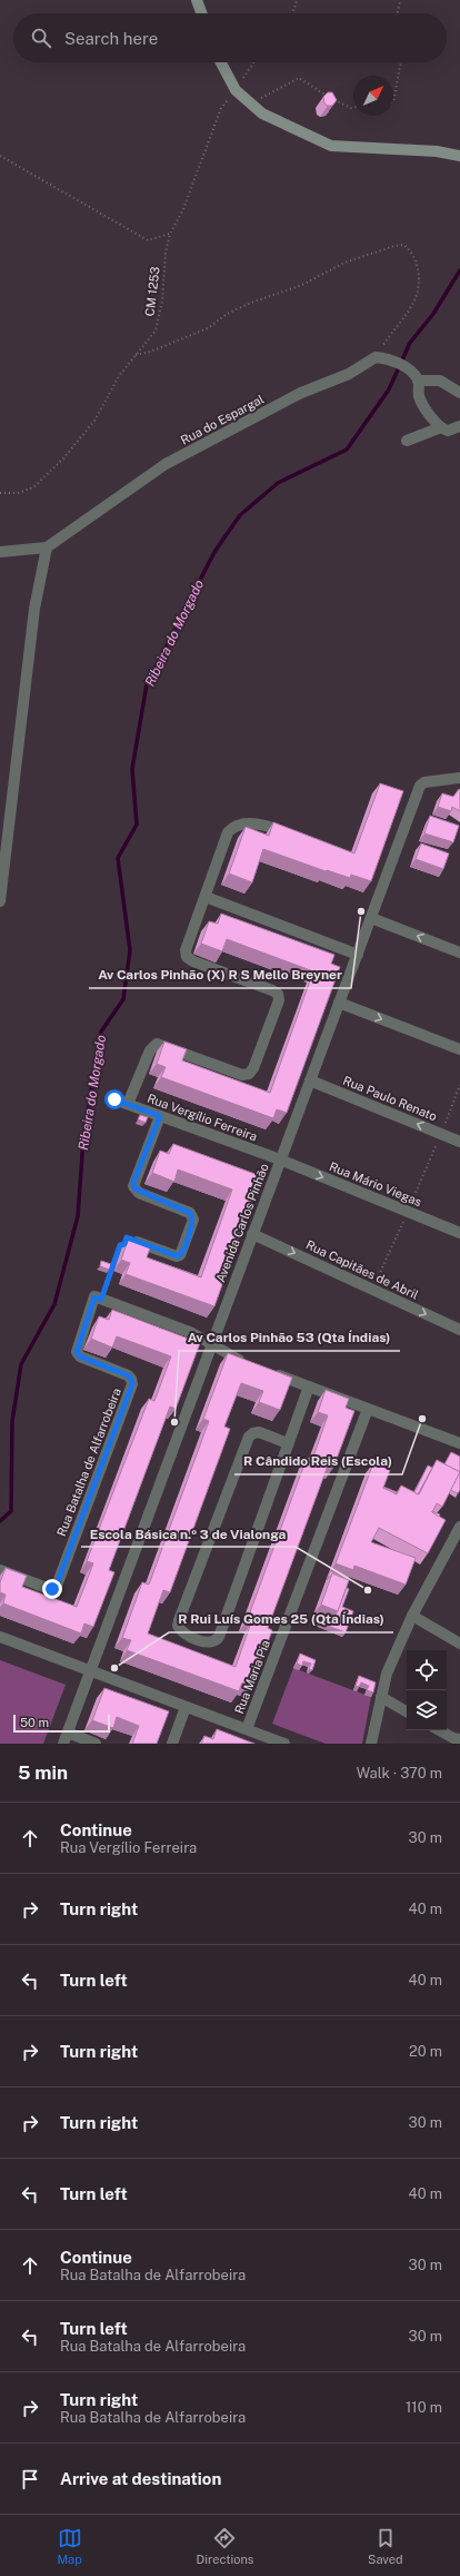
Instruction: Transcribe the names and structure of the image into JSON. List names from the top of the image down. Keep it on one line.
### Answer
{"streets":{"street":["Rua do Espargal","Rua Paulo Renato","Rua Vergílio Ferreira","Rua Mário Viegas","Avenida Carlos Pinhão","Rua Capitães de Abril","Rua Batalha de Alfarrobeira","Rua Maria Pia"],"path":["CM 1253"]},"crossings":[["Rua Paulo Renato","Avenida Carlos Pinhão"],["Rua Vergílio Ferreira","Rua Mário Viegas"],["Rua Vergílio Ferreira","Avenida Carlos Pinhão"],["Rua Mário Viegas","Avenida Carlos Pinhão"],["Avenida Carlos Pinhão","Rua Capitães de Abril"]],"one_way":["Rua Mário Viegas","Rua Capitães de Abril"],"water":["Ribeira do Morgado"],"places":["Av Carlos Pinhão (X) R S Mello Breyner","R Cândido Reis (Escola)","Av Carlos Pinhão 53 (Qta Índias)","Escola Básica n.º 3 de Vialonga","R Rui Luís Gomes 25 (Qta Índias)"],"scale_bar":"50 m","north":"top right","page":{"search":"Search here","scale":"50 m","heading":["5 min","Walk · 370 m"],"list":[["Continue","Rua Vergílio Ferreira","30 m"],["Turn right","40 m"],["Turn left","40 m"],["Turn right","20 m"],["Turn right","30 m"],["Turn left","40 m"],["Continue","Rua Batalha de Alfarrobeira","30 m"],["Turn left","Rua Batalha de Alfarrobeira","30 m"],["Turn right","Rua Batalha de Alfarrobeira","110 m"],"Arrive at destination"],"nav":["Map","Directions","Saved"]}}
